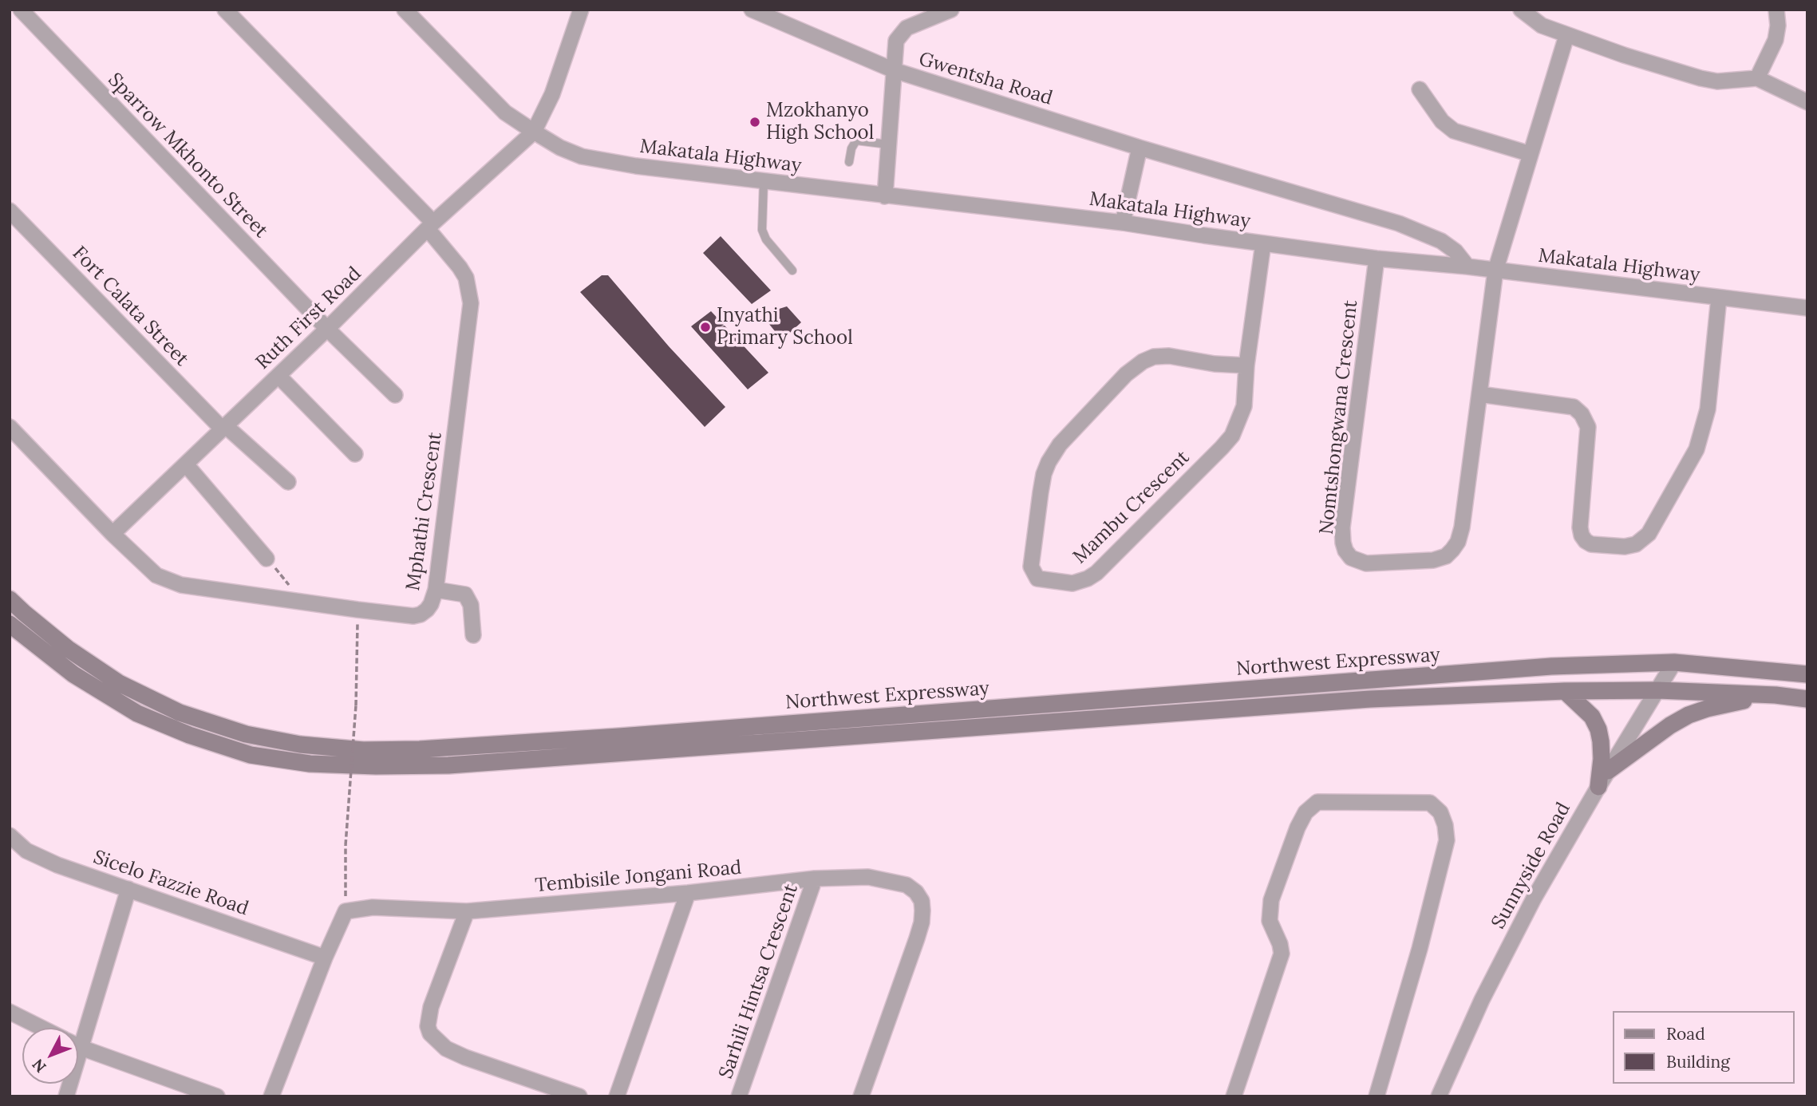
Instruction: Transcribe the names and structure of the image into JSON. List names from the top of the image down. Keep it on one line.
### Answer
{"streets":{"main road":["Northwest Expressway"],"street":["Gwentsha Road","Sparrow Mkhonto Street","Makatala Highway","Fort Calata Street","Ruth First Road","Nomtshongwana Crescent","Mambu Crescent","Mphathi Crescent","Sunnyside Road","Tembisile Jongani Road","Sicelo Fazzie Road","Sarhili Hintsa Crescent"]},"crossings":[["Gwentsha Road","Makatala Highway"],["Sparrow Mkhonto Street","Ruth First Road"],["Makatala Highway","Ruth First Road"],["Makatala Highway","Nomtshongwana Crescent"],["Makatala Highway","Mambu Crescent"],["Fort Calata Street","Ruth First Road"],["Ruth First Road","Mphathi Crescent"],["Northwest Expressway","Sunnyside Road"],["Tembisile Jongani Road","Sarhili Hintsa Crescent"]],"places":["Mzokhanyo High School","Inyathi Primary School"],"legend":["Road","Building"],"north":"bottom left"}
